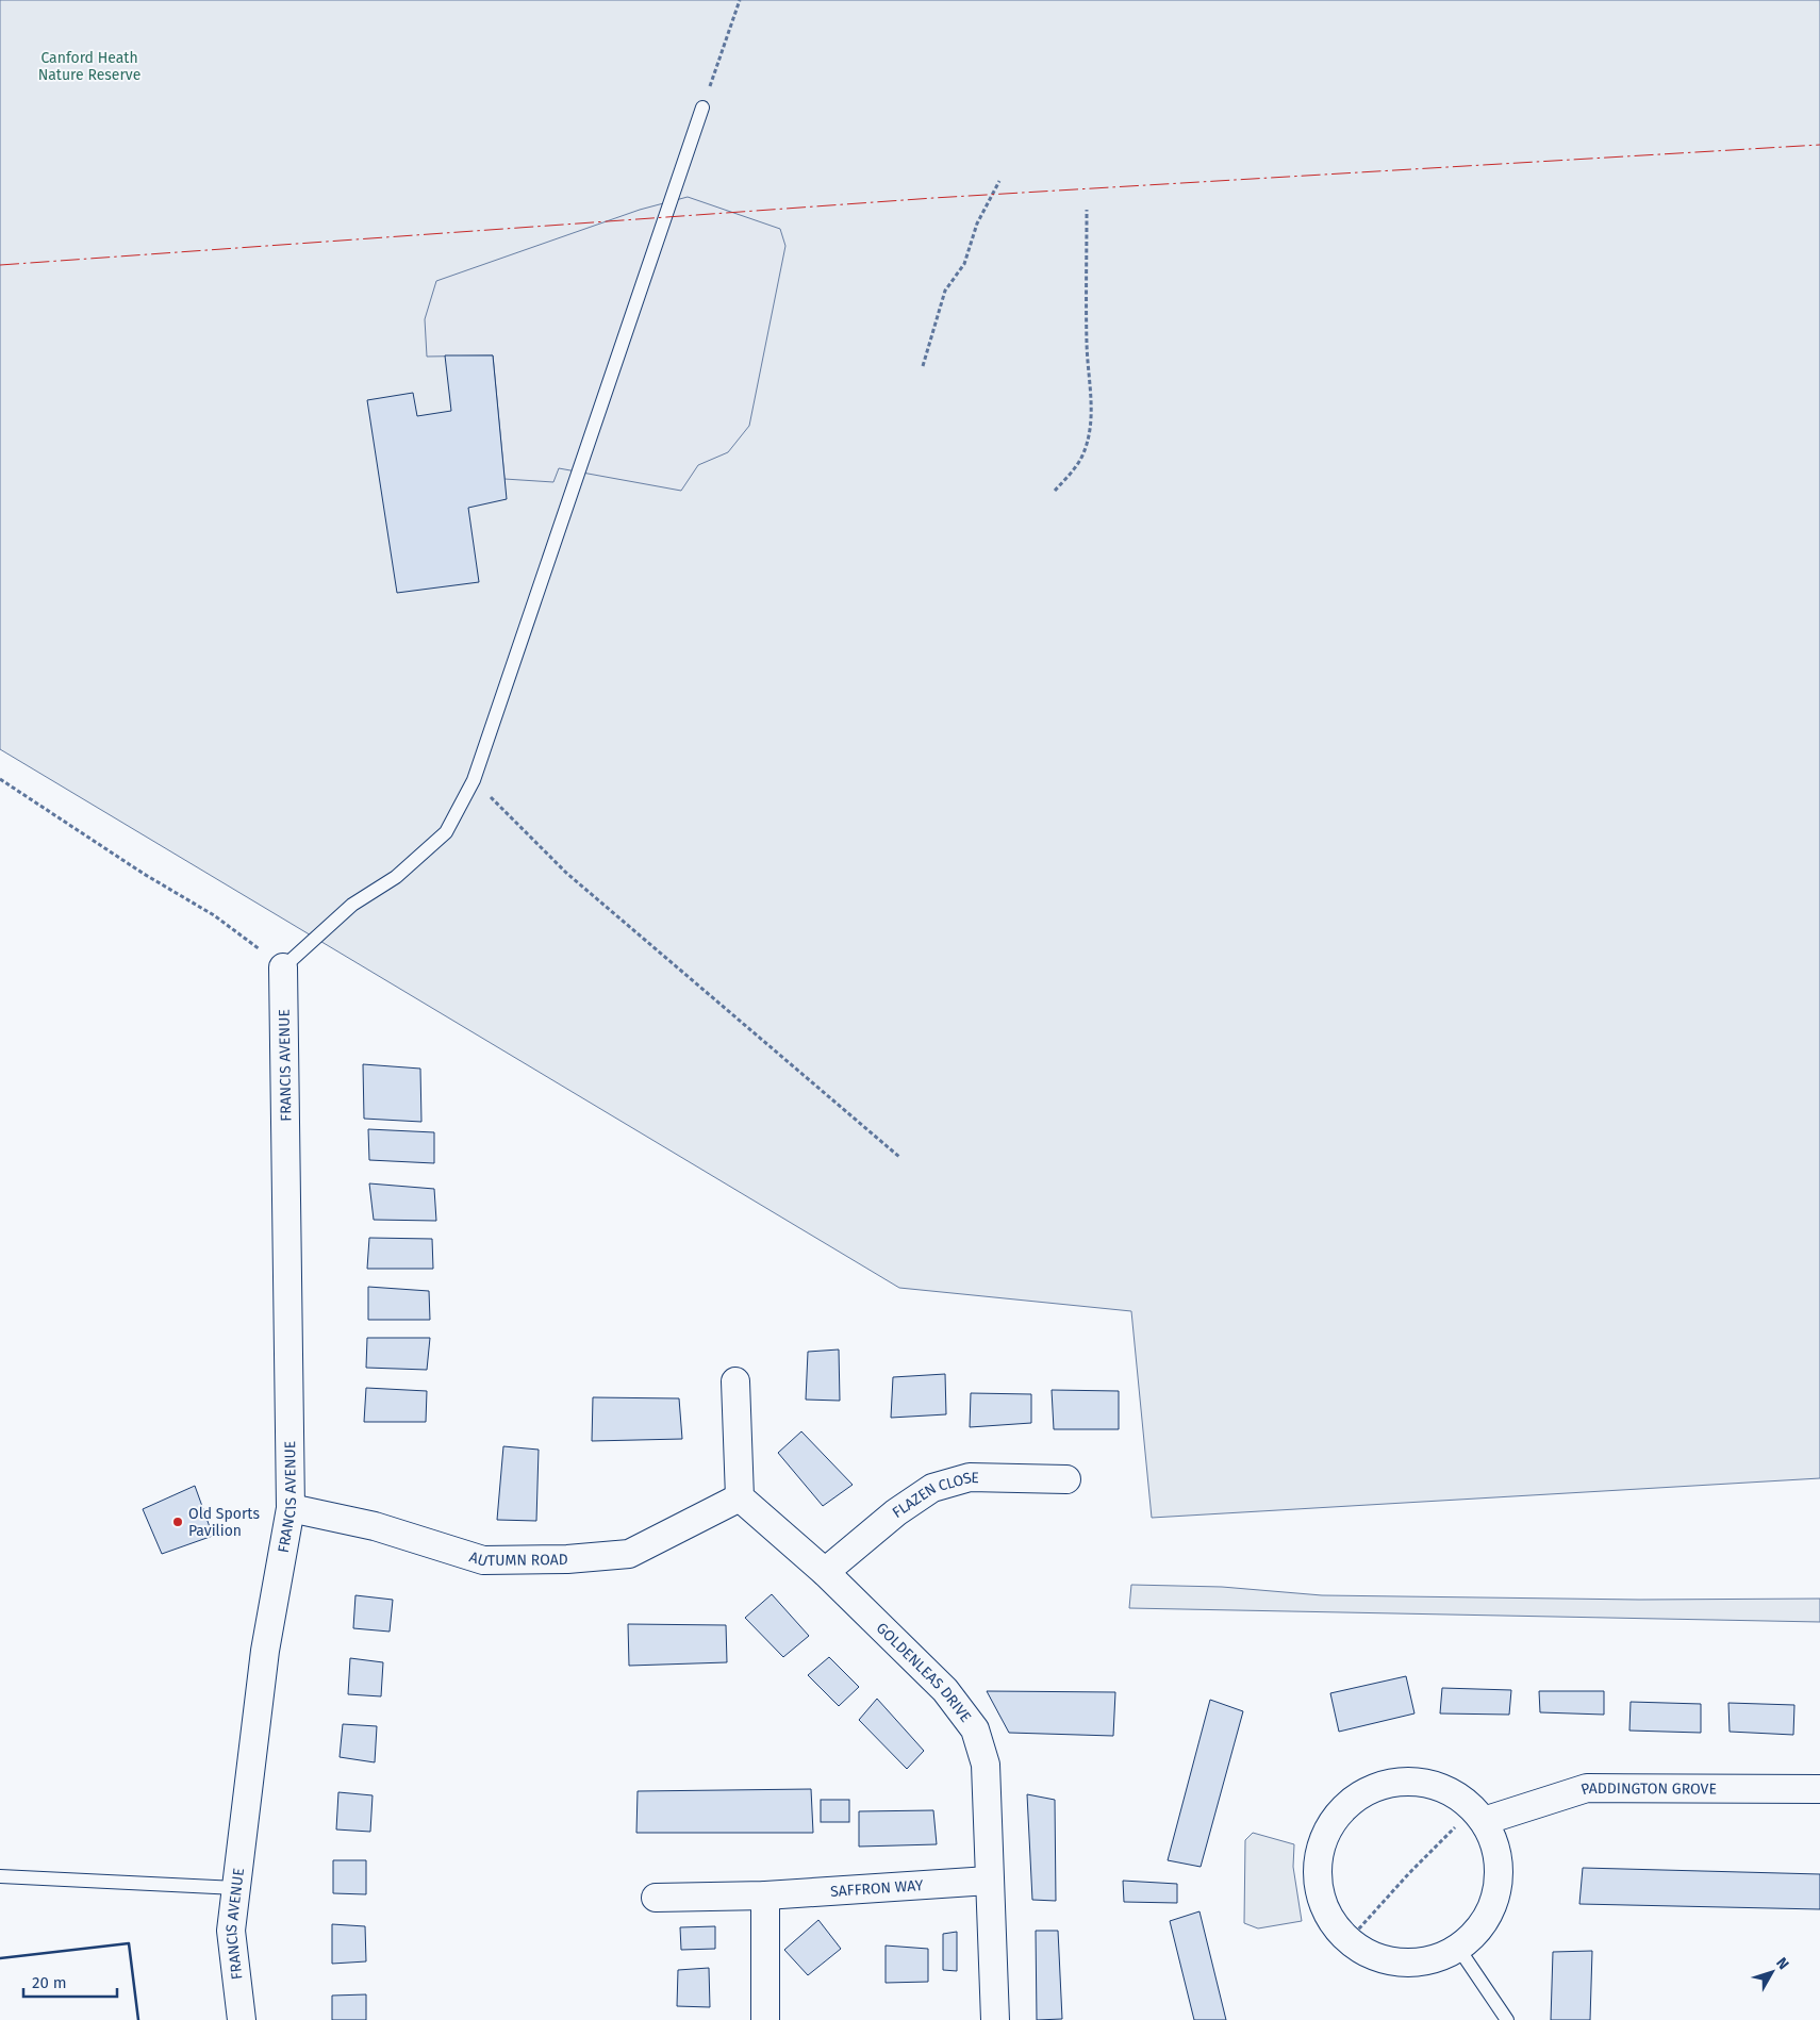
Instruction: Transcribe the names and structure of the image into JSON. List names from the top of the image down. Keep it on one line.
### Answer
{"streets":{"street":["FRANCIS AVENUE","FLAZEN CLOSE","AUTUMN ROAD","GOLDENLEAS DRIVE","PADDINGTON GROVE","SAFFRON WAY"]},"crossings":[["FRANCIS AVENUE","AUTUMN ROAD"],["FLAZEN CLOSE","GOLDENLEAS DRIVE"],["AUTUMN ROAD","GOLDENLEAS DRIVE"],["GOLDENLEAS DRIVE","SAFFRON WAY"]],"parks":["Canford Heath Nature Reserve"],"places":["Old Sports Pavilion"],"scale_bar":"20 m","north":"top right"}
